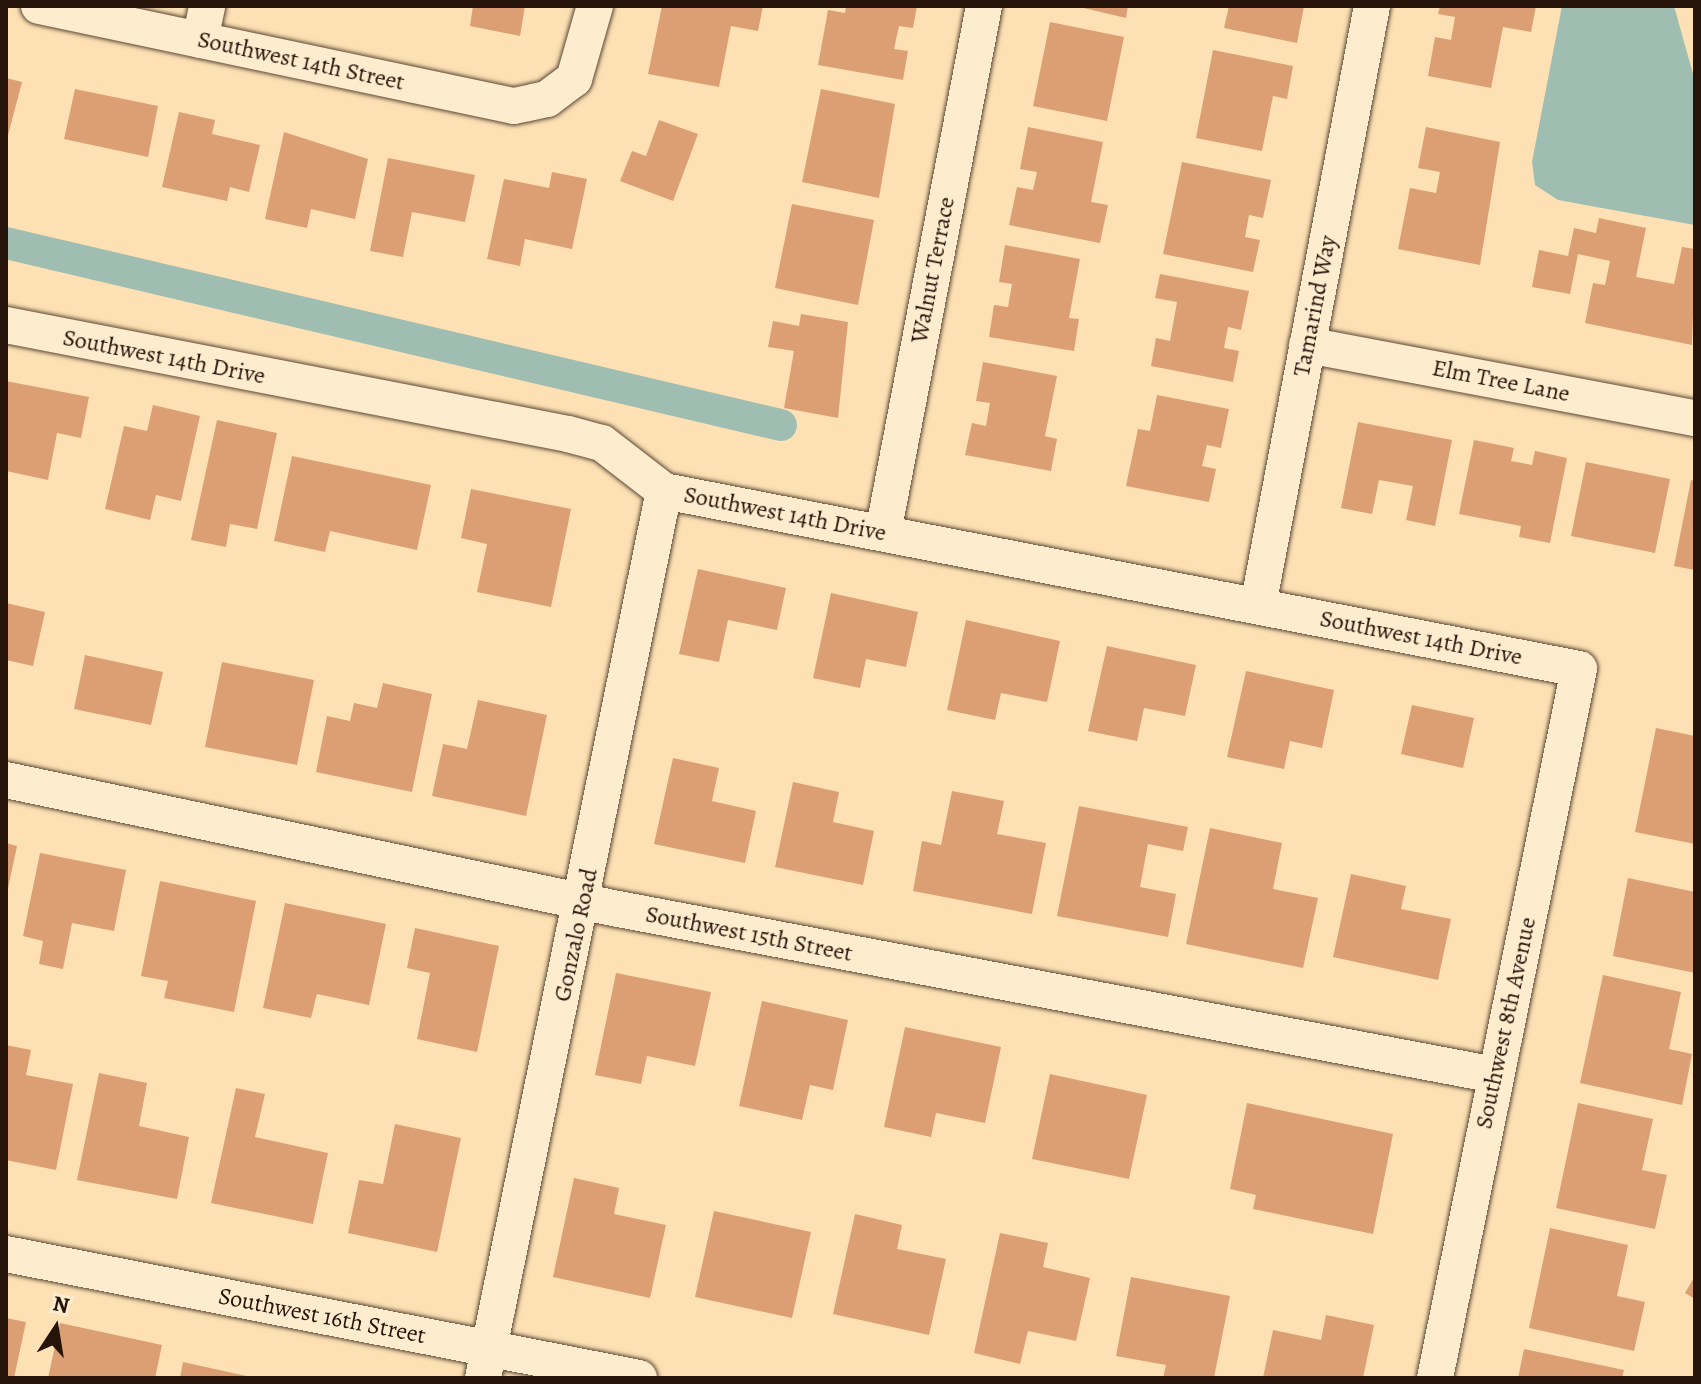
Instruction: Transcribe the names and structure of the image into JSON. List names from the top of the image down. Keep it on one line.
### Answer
{"streets":{"street":["Southwest 14th Street","Walnut Terrace","Tamarind Way","Southwest 14th Drive","Elm Tree Lane","Southwest 15th Street","Gonzalo Road","Southwest 8th Avenue","Southwest 16th Street"]},"crossings":[["Walnut Terrace","Southwest 14th Drive"],["Tamarind Way","Southwest 14th Drive"],["Tamarind Way","Elm Tree Lane"],["Southwest 14th Drive","Gonzalo Road"],["Southwest 14th Drive","Southwest 8th Avenue"],["Southwest 15th Street","Gonzalo Road"],["Southwest 15th Street","Southwest 8th Avenue"],["Gonzalo Road","Southwest 16th Street"]],"north":"top"}
